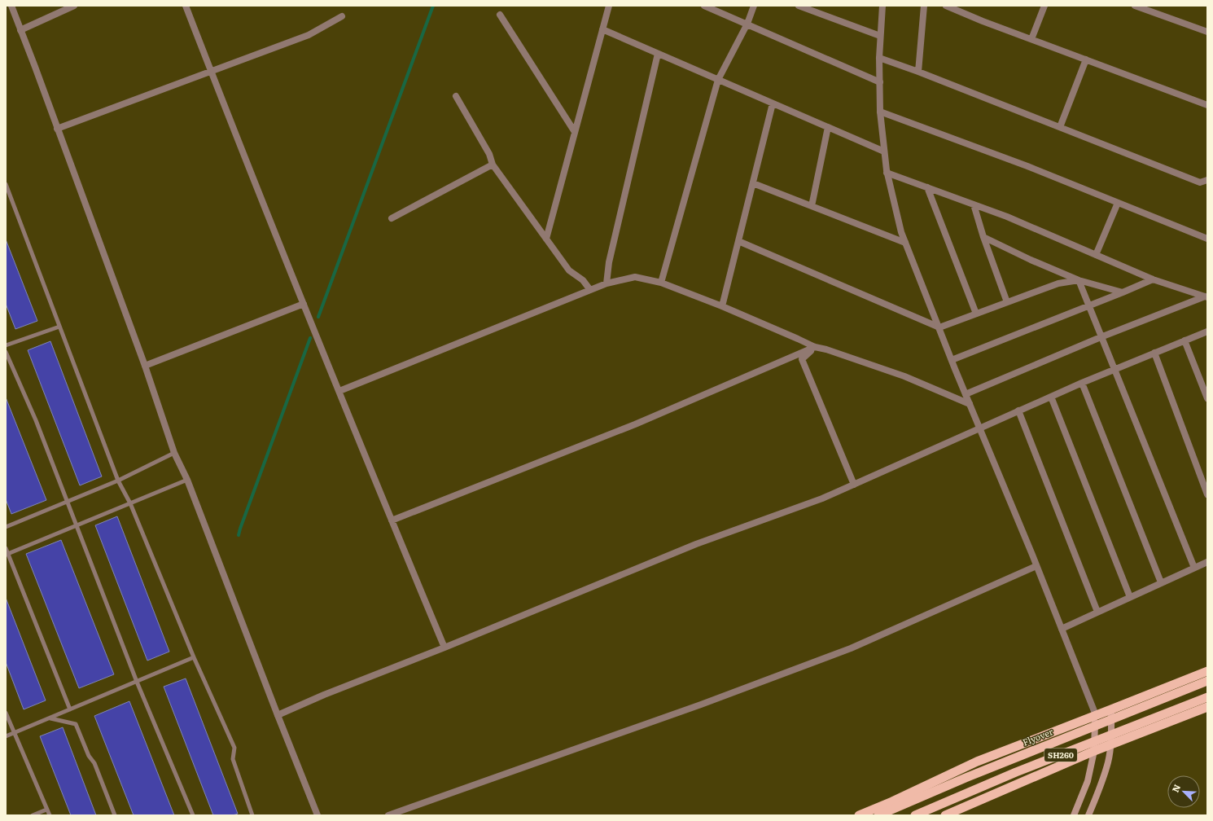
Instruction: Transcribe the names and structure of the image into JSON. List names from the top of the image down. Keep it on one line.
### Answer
{"streets":{"highway":["Flyover","SH260"]},"north":"top left"}
